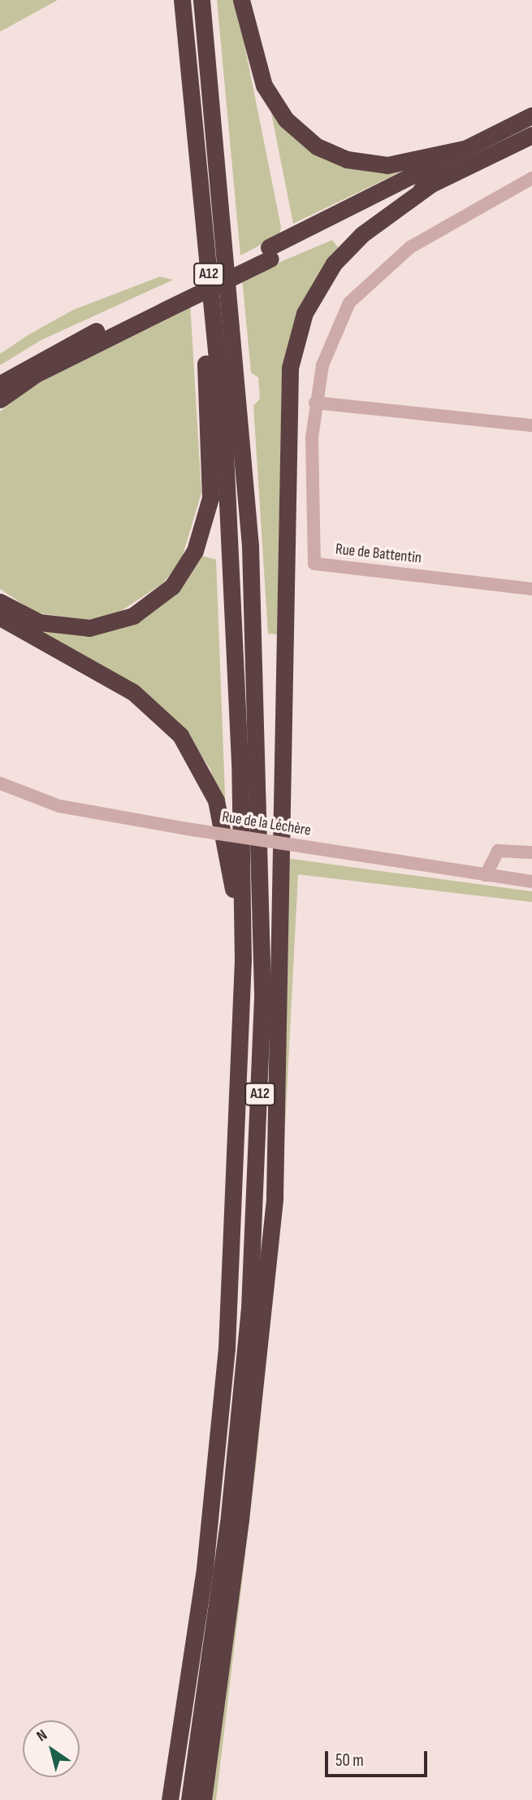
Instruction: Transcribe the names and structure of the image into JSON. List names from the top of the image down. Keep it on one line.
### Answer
{"streets":{"highway":["A12"],"street":["Rue de Battentin","Rue de la Léchère"]},"scale_bar":"50 m","north":"top left"}
